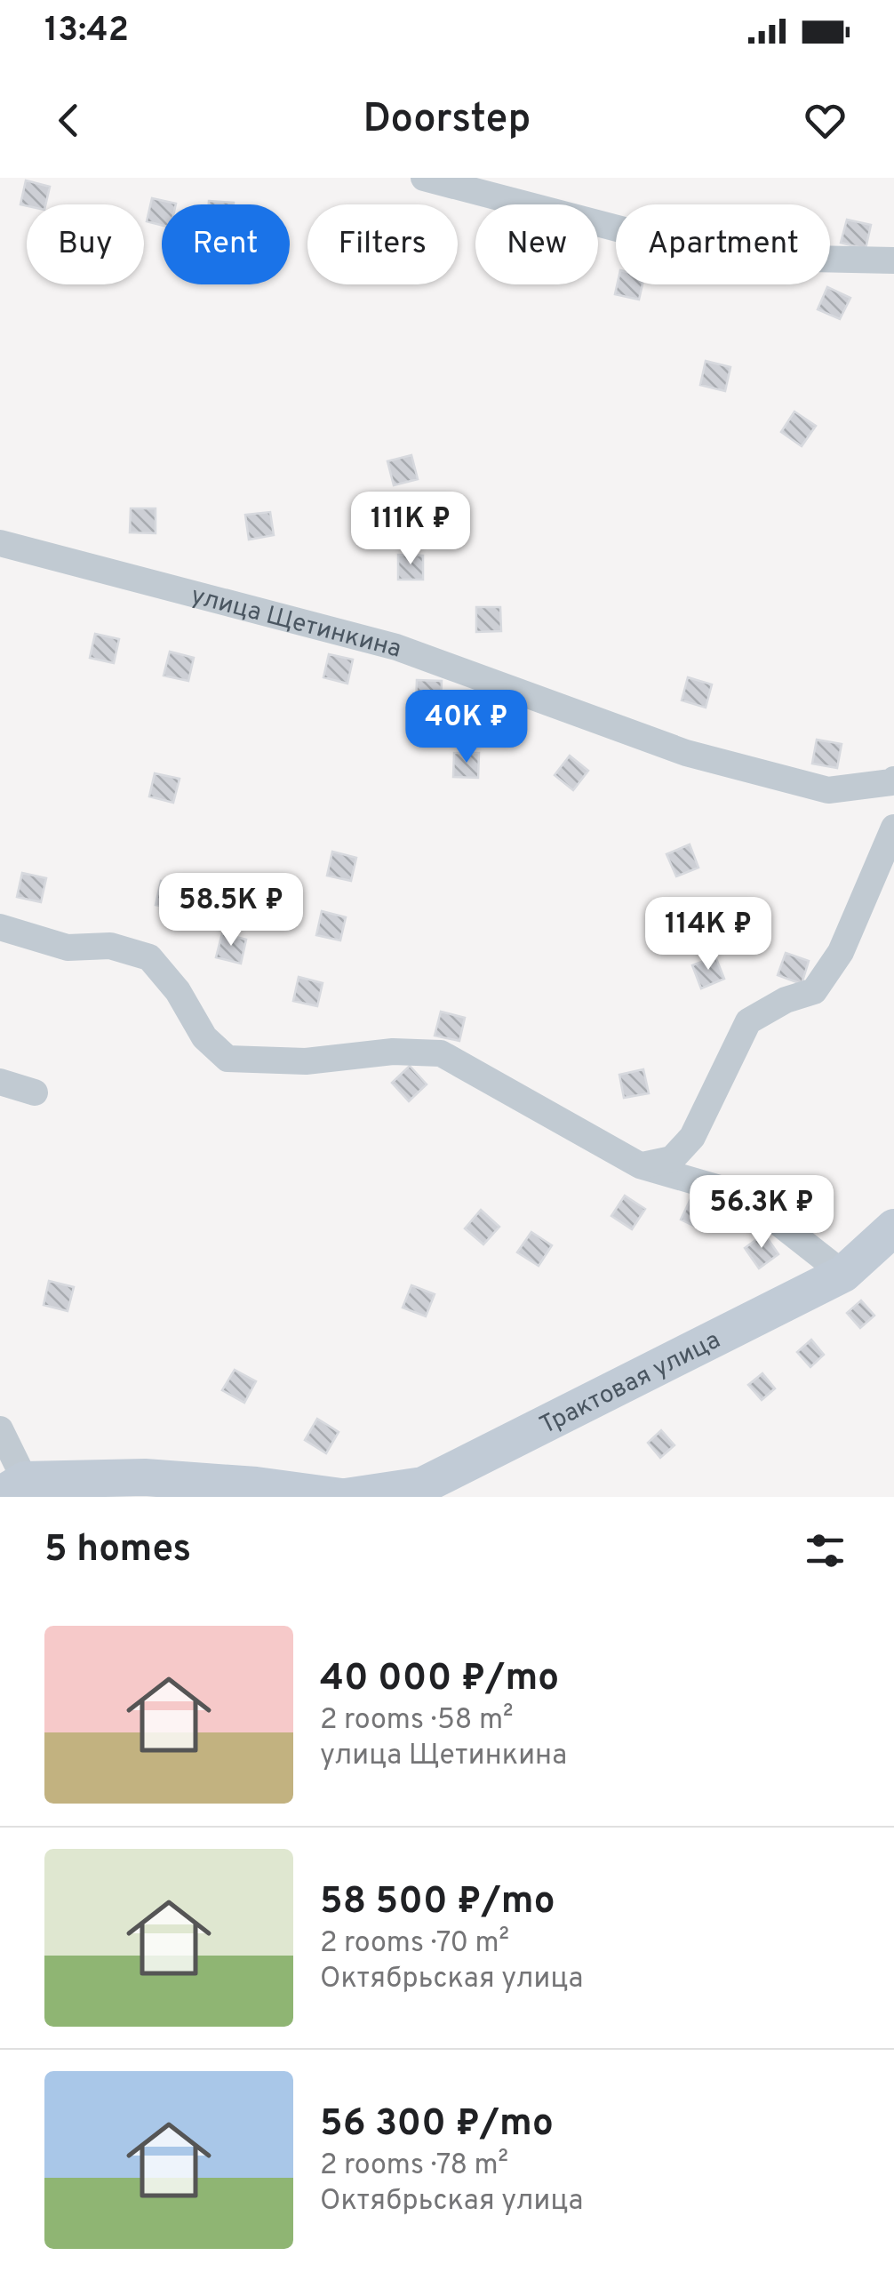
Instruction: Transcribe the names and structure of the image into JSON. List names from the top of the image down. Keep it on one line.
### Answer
{"streets":{"street":["улица Щетинкина","Трактовая улица"]},"page":{"status":"13:42","header":"Doorstep","chip":["Buy","Rent","Filters","New","Apartment"],"price":["111K ₽","40K ₽","58.5K ₽","114K ₽","56.3K ₽"],"heading":"5 homes","list":[{"name":"40 000 ₽/mo","note":"2 rooms · 58 m² · улица Щетинкина"},{"name":"58 500 ₽/mo","note":"2 rooms · 70 m² · Октябрьская улица"},{"name":"56 300 ₽/mo","note":"2 rooms · 78 m² · Октябрьская улица"}]}}
